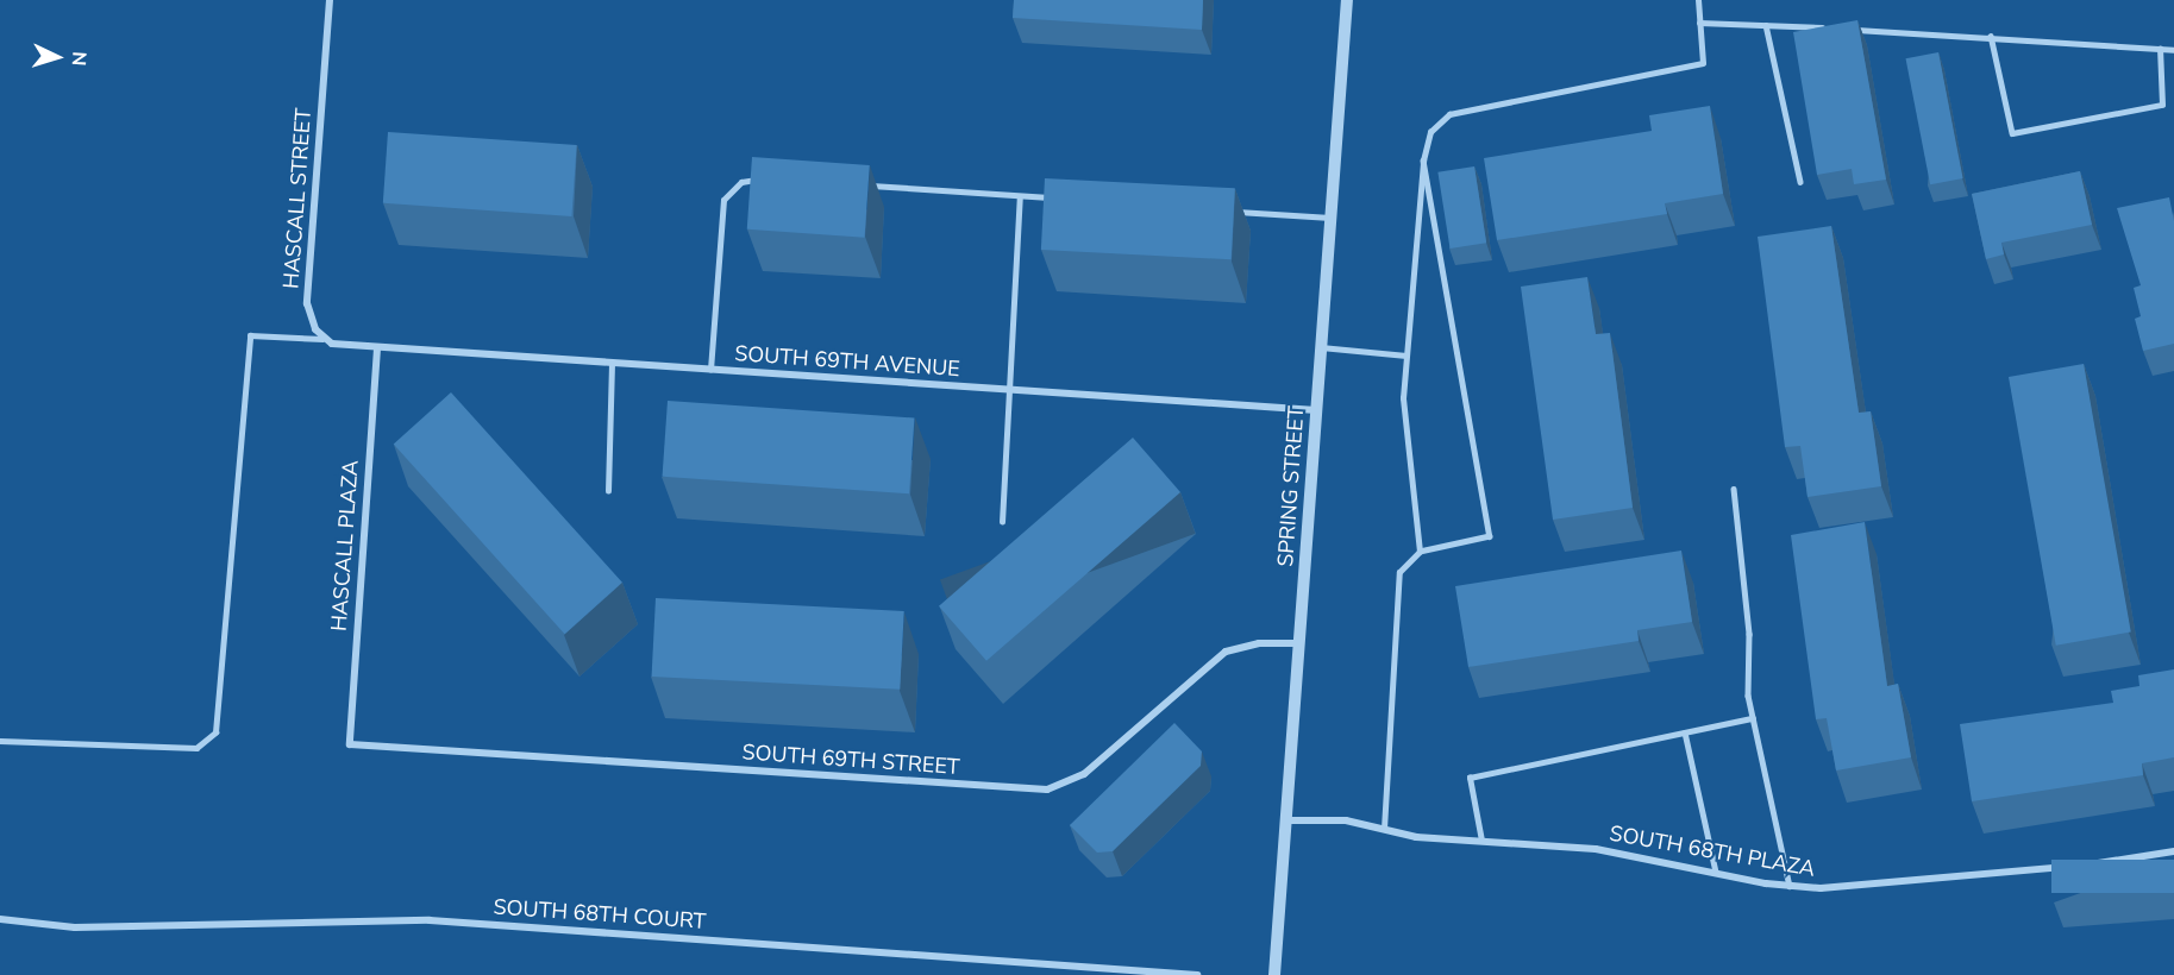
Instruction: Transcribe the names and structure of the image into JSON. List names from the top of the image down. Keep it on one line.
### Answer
{"streets":{"street":["HASCALL STREET","SOUTH 69TH AVENUE","SPRING STREET","HASCALL PLAZA","SOUTH 69TH STREET","SOUTH 68TH PLAZA","SOUTH 68TH COURT"]},"crossings":[["SOUTH 69TH AVENUE","SPRING STREET"],["SOUTH 69TH AVENUE","HASCALL PLAZA"],["SPRING STREET","SOUTH 69TH STREET"],["SPRING STREET","SOUTH 68TH PLAZA"],["HASCALL PLAZA","SOUTH 69TH STREET"]],"north":"right"}
